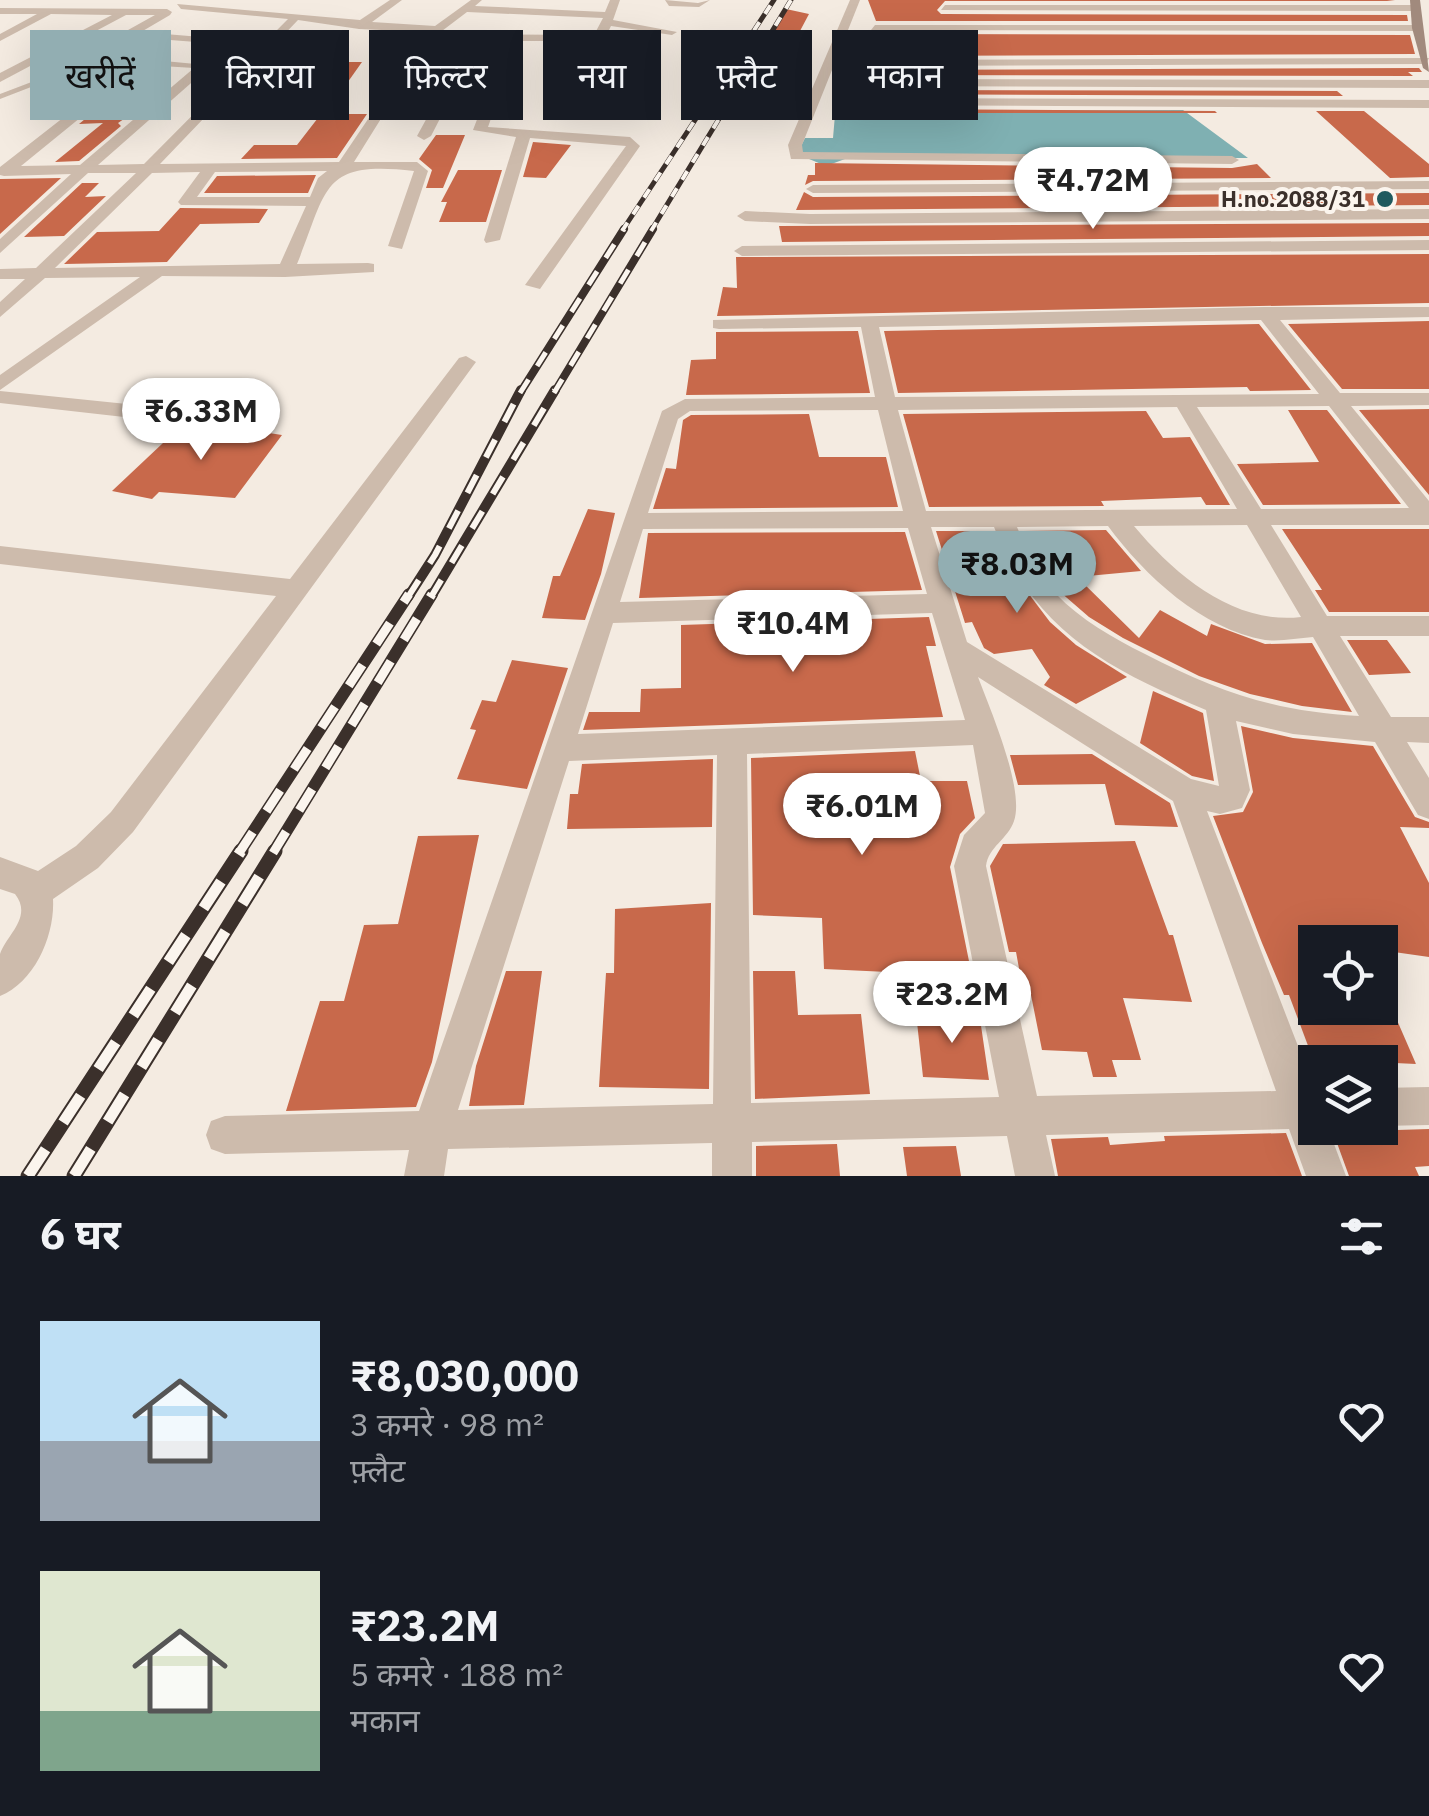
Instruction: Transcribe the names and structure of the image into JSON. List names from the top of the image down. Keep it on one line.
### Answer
{"places":["H.no.2088/31"],"page":{"chip":["खरीदें","किराया","फ़िल्टर","नया","फ़्लैट","मकान"],"price":["₹4.72M","₹6.33M","₹8.03M","₹10.4M","₹6.01M","₹23.2M"],"heading":"6 घर","list":[{"name":"₹8,030,000","note":"3 कमरे · 98 m² · फ़्लैट"},{"name":"₹23.2M","note":"5 कमरे · 188 m² · मकान"}]}}
